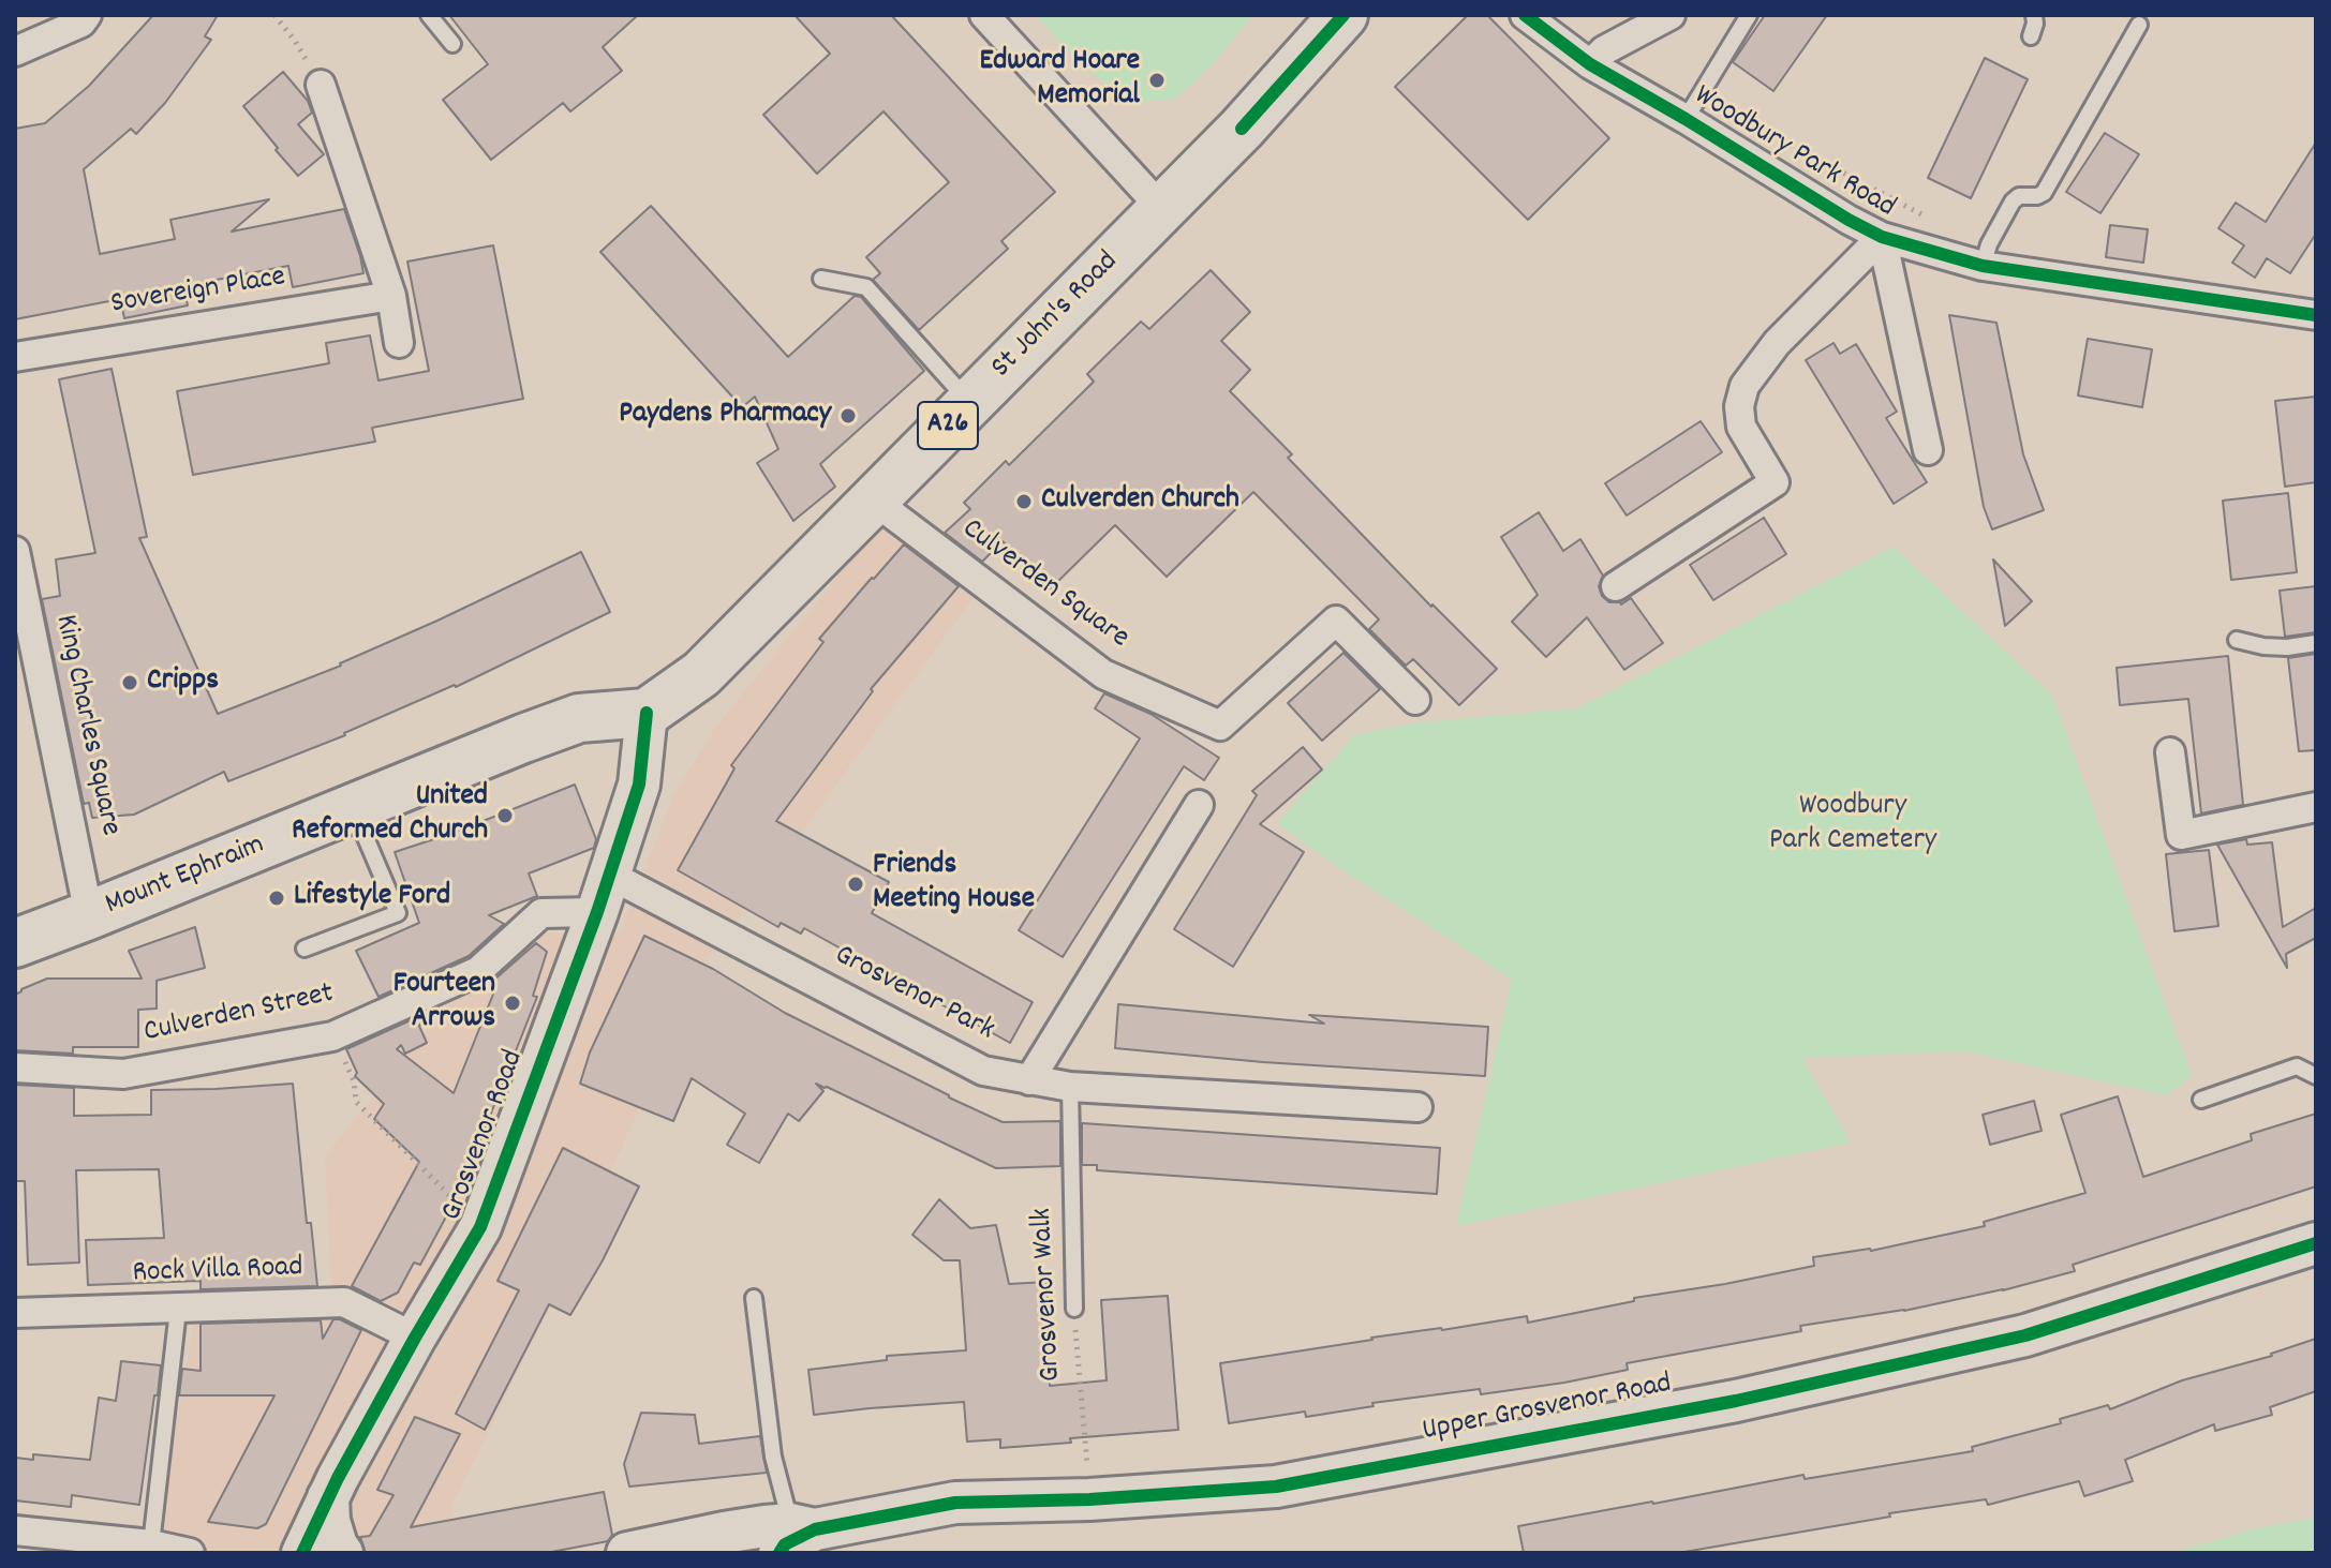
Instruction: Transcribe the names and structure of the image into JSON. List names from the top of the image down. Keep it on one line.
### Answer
{"streets":{"highway":["St John's Road","A26","Mount Ephraim"],"street":["Woodbury Park Road","Sovereign Place","Culverden Square","King Charles Square","Grosvenor Park","Culverden Street","Grosvenor Road","Rock Villa Road","Upper Grosvenor Road"],"lane":["Grosvenor Walk"]},"crossings":[["St John's Road","Culverden Square"],["St John's Road","Mount Ephraim"],["St John's Road","Grosvenor Road"],["King Charles Square","Mount Ephraim"],["Mount Ephraim","Grosvenor Road"],["Grosvenor Park","Culverden Street"],["Grosvenor Park","Grosvenor Road"],["Grosvenor Park","Grosvenor Walk"],["Culverden Street","Grosvenor Road"],["Grosvenor Road","Rock Villa Road"],["Grosvenor Walk","Upper Grosvenor Road"]],"parks":["Woodbury Park Cemetery"],"places":["Edward Hoare Memorial","Paydens Pharmacy","Culverden Church","Cripps","United Reformed Church","Friends Meeting House","Lifestyle Ford","Fourteen Arrows"]}
